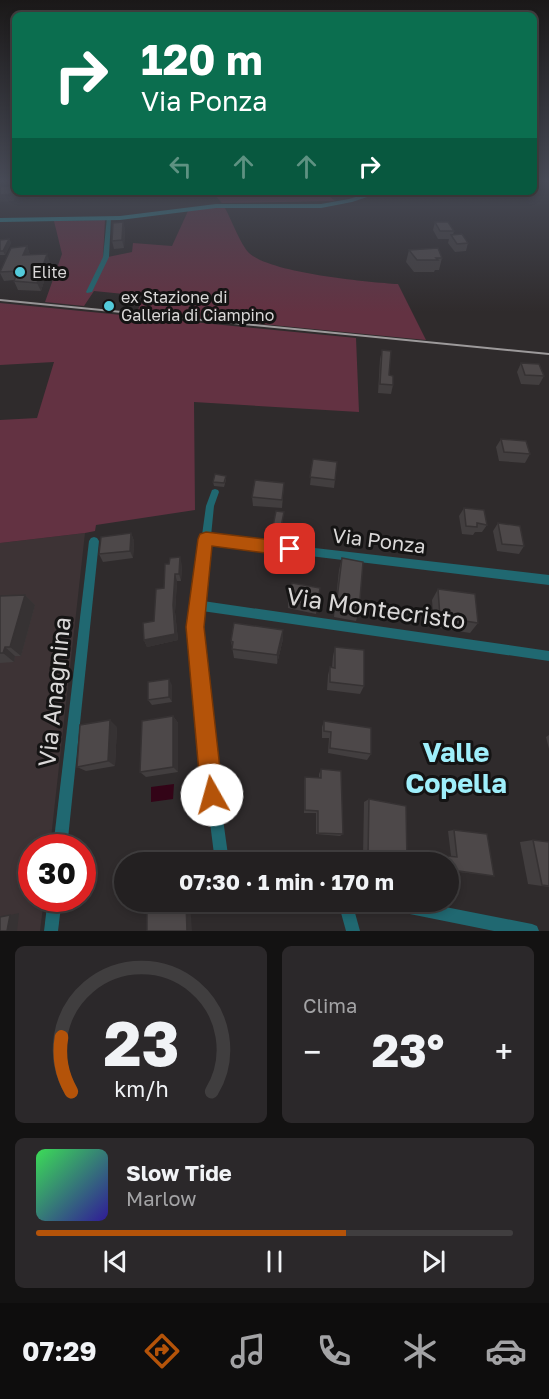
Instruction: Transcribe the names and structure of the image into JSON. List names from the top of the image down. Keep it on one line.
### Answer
{"streets":{"street":["Via Ponza","Via Montecristo","Via Anagnina"]},"districts":["Valle Copella"],"places":["Elite","ex Stazione di Galleria di Ciampino"],"page":{"turn":["120 m","Via Ponza"],"limit":"30","trip":"07:30 · 1 min · 170 m","tile":"Clima","heat":["−","23°","+"],"song":["Slow Tide","Marlow"],"tabs":"07:29","gauge":["23","km/h"]}}
